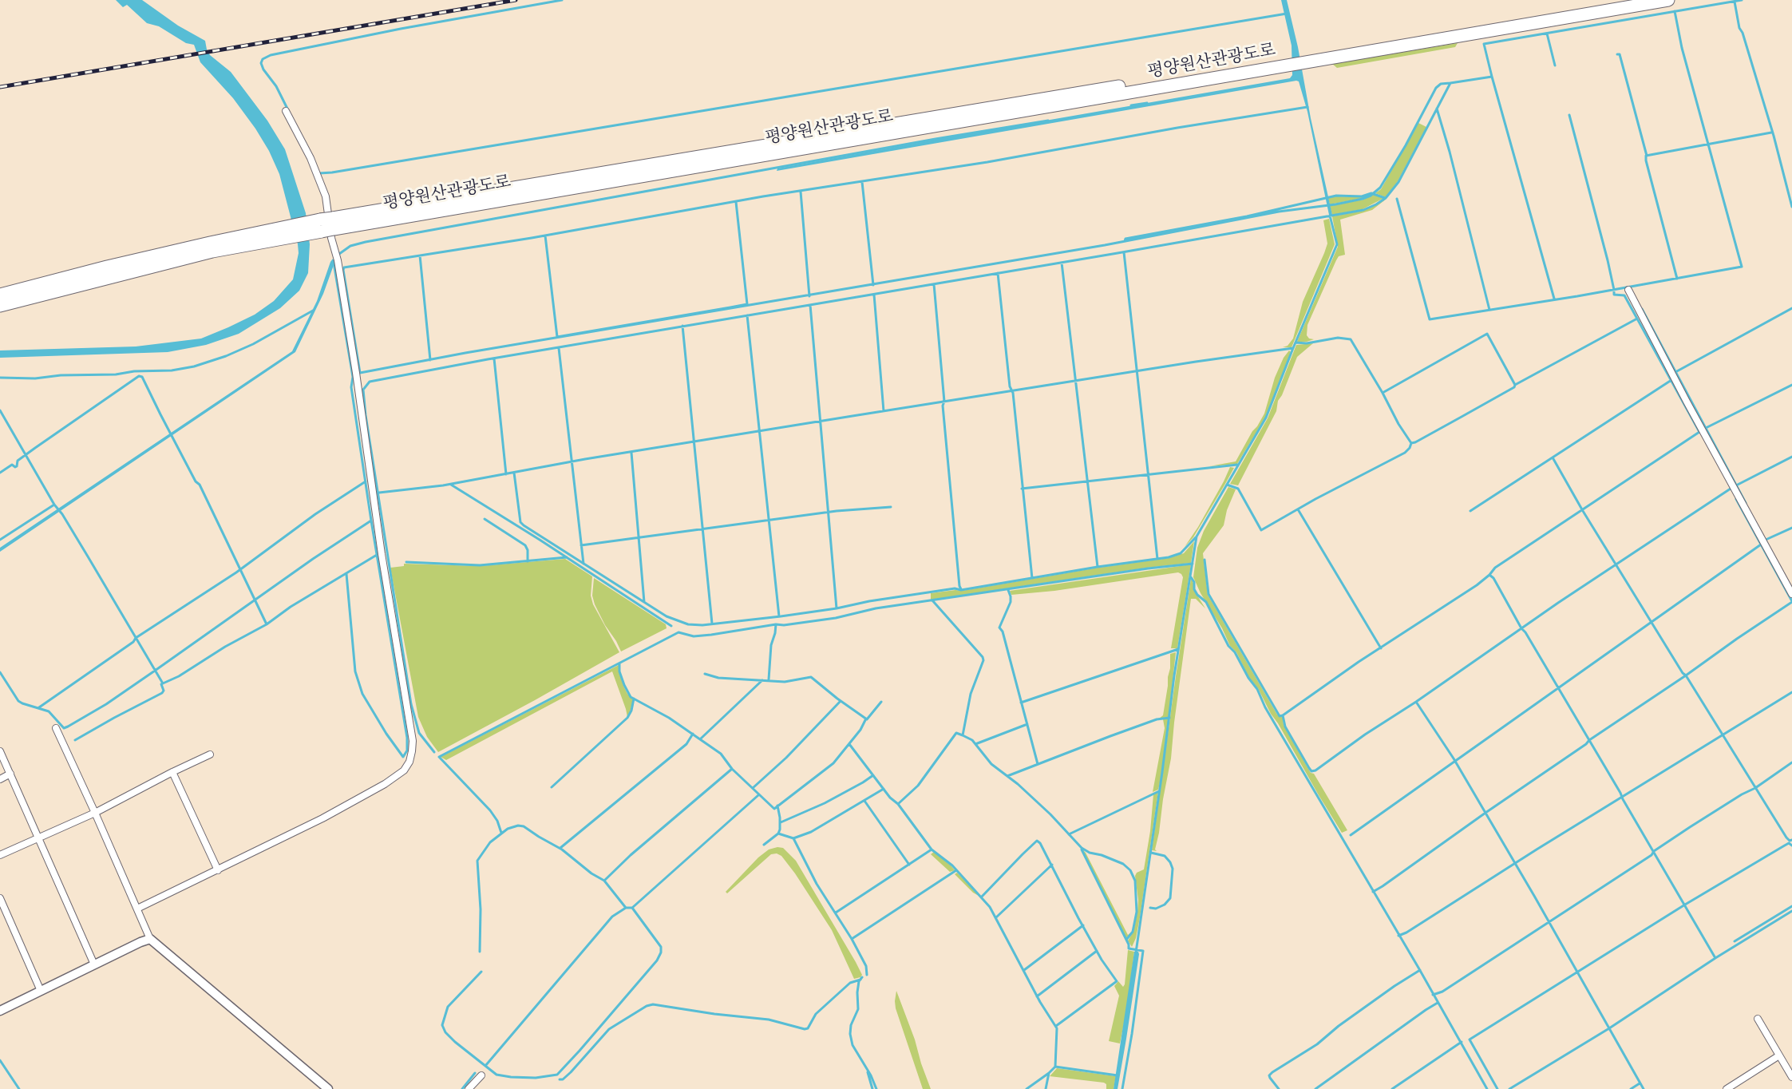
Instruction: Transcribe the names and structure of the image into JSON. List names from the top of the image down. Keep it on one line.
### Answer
{"streets":{"highway":["평양원산관광도로"]}}
